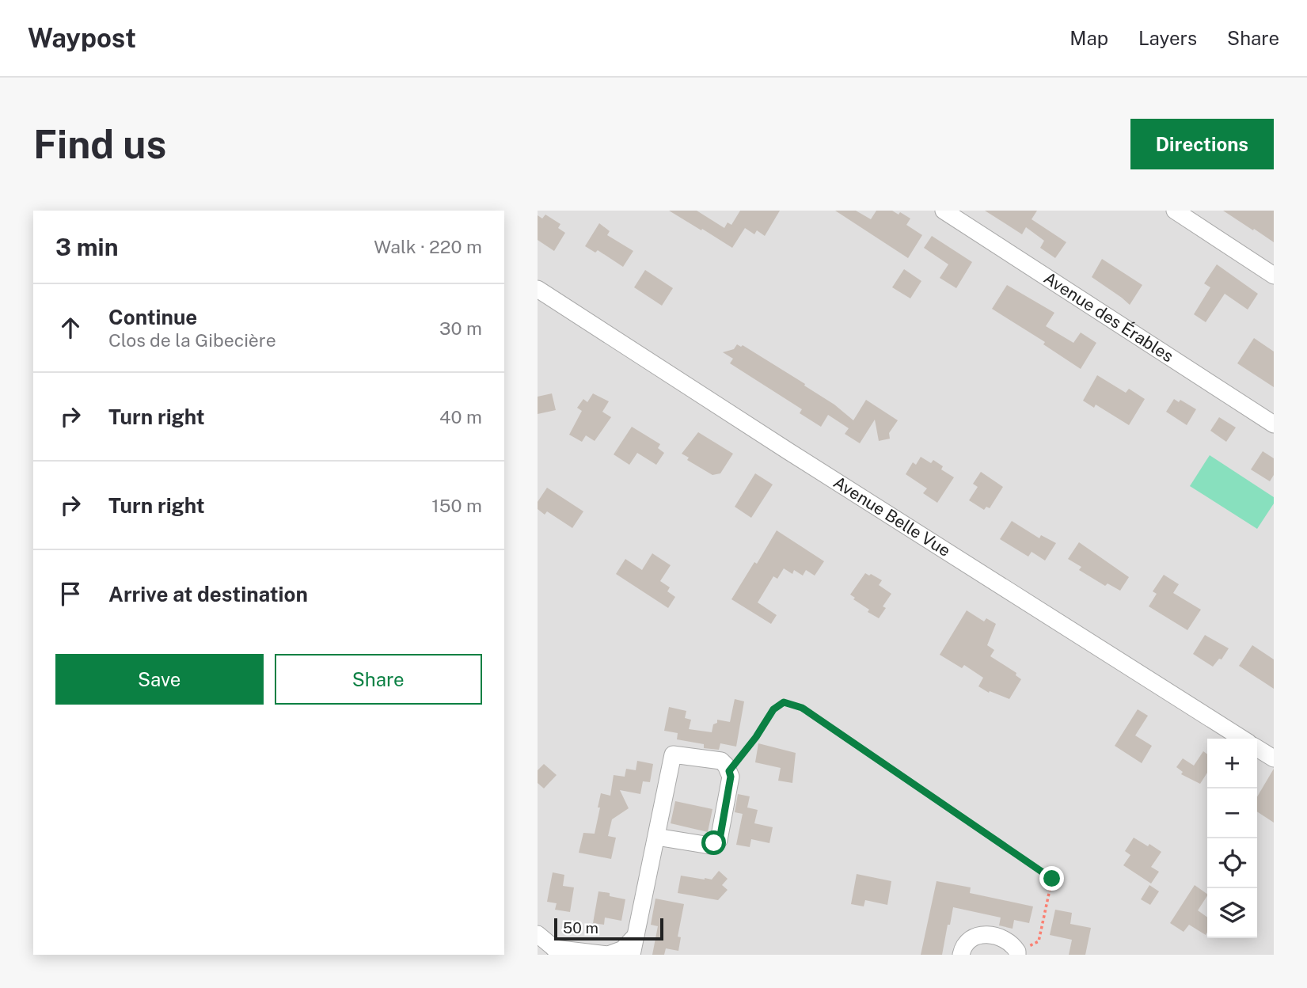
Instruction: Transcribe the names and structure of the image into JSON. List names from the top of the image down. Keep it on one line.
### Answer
{"streets":{"street":["Avenue des Érables","Avenue Belle Vue"]},"scale_bar":"50 m","page":{"header":"Waypost","nav":["Map","Layers","Share"],"buttons":["Directions",["Save","Share"]],"title":"Find us","heading":["3 min","Walk · 220 m"],"list":[["Continue","Clos de la Gibecière","30 m"],["Turn right","40 m"],["Turn right","150 m"],"Arrive at destination"],"map_buttons":["+","−"],"scale":"50 m"}}
